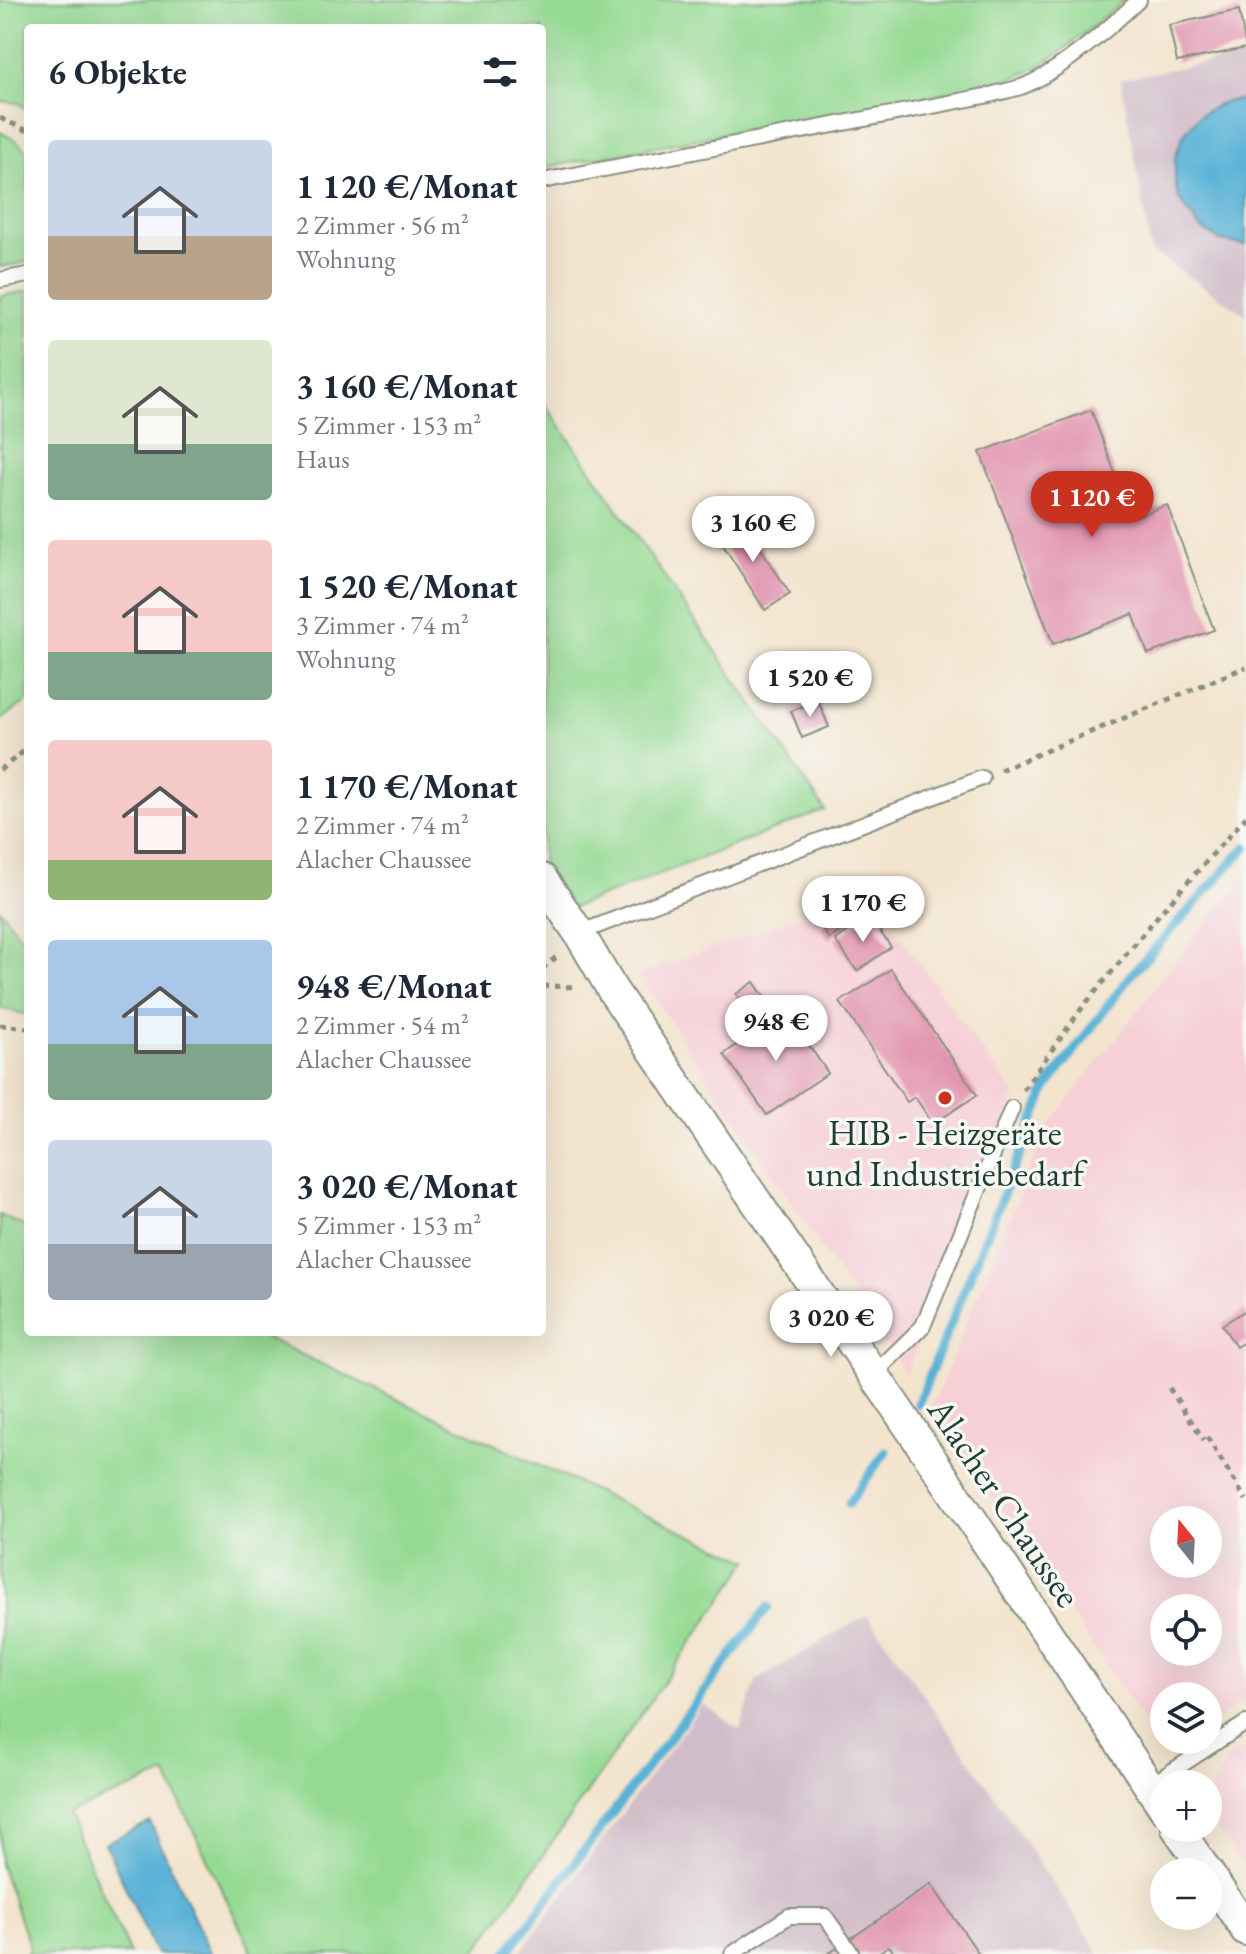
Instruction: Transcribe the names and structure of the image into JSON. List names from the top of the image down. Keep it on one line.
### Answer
{"streets":{"street":["Alacher Chaussee"]},"places":["HIB - Heizgeräte und Industriebedarf"],"north":"top","page":{"heading":"6 Objekte","list":[{"name":"1 120 €/Monat","note":"2 Zimmer · 56 m² · Wohnung"},{"name":"3 160 €/Monat","note":"5 Zimmer · 153 m² · Haus"},{"name":"1 520 €/Monat","note":"3 Zimmer · 74 m² · Wohnung"},{"name":"1 170 €/Monat","note":"2 Zimmer · 74 m² · Alacher Chaussee"},{"name":"948 €/Monat","note":"2 Zimmer · 54 m² · Alacher Chaussee"},{"name":"3 020 €/Monat","note":"5 Zimmer · 153 m² · Alacher Chaussee"}],"price":["1 120 €","3 160 €","1 520 €","1 170 €","948 €","3 020 €"],"map_buttons":["+","−"]}}
